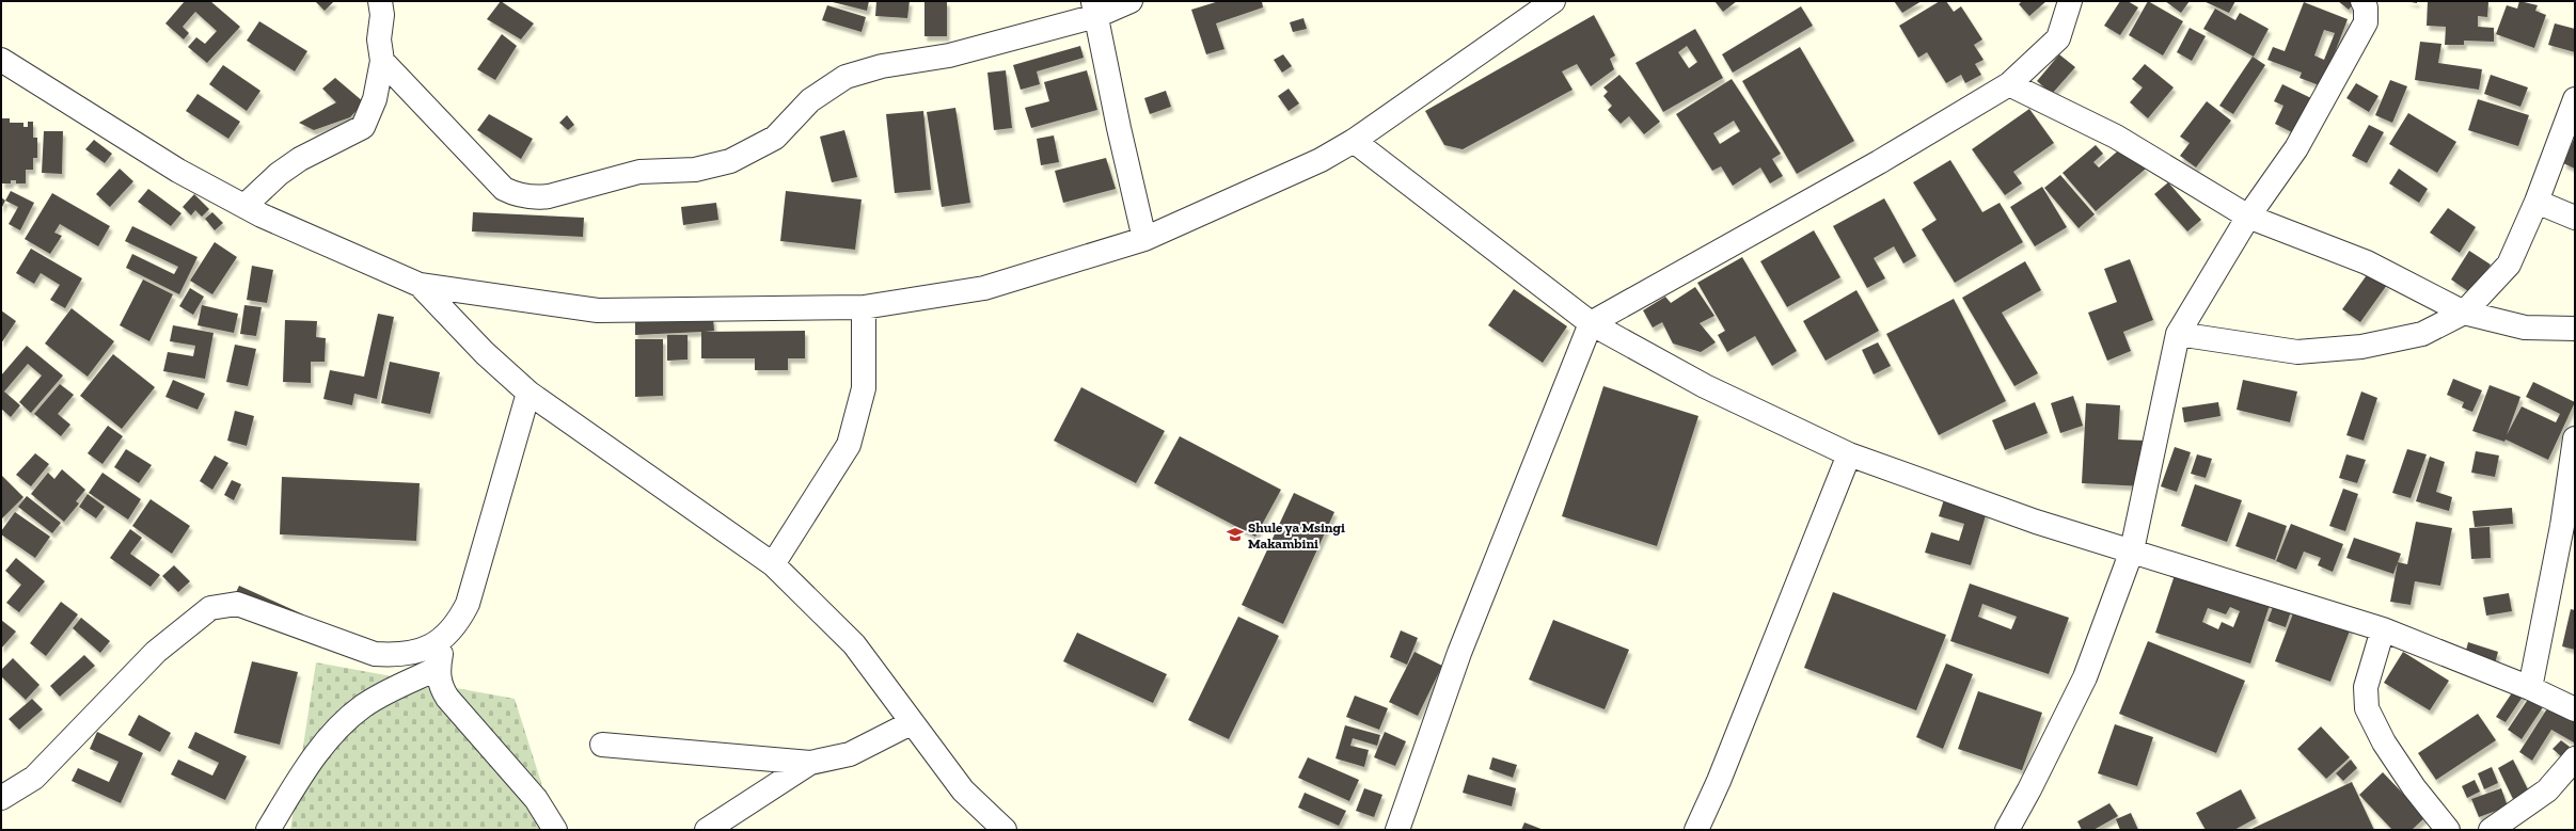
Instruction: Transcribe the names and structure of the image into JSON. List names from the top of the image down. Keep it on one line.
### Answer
{"places":{"school or university":["Shule ya Msingi Makambini"]}}
